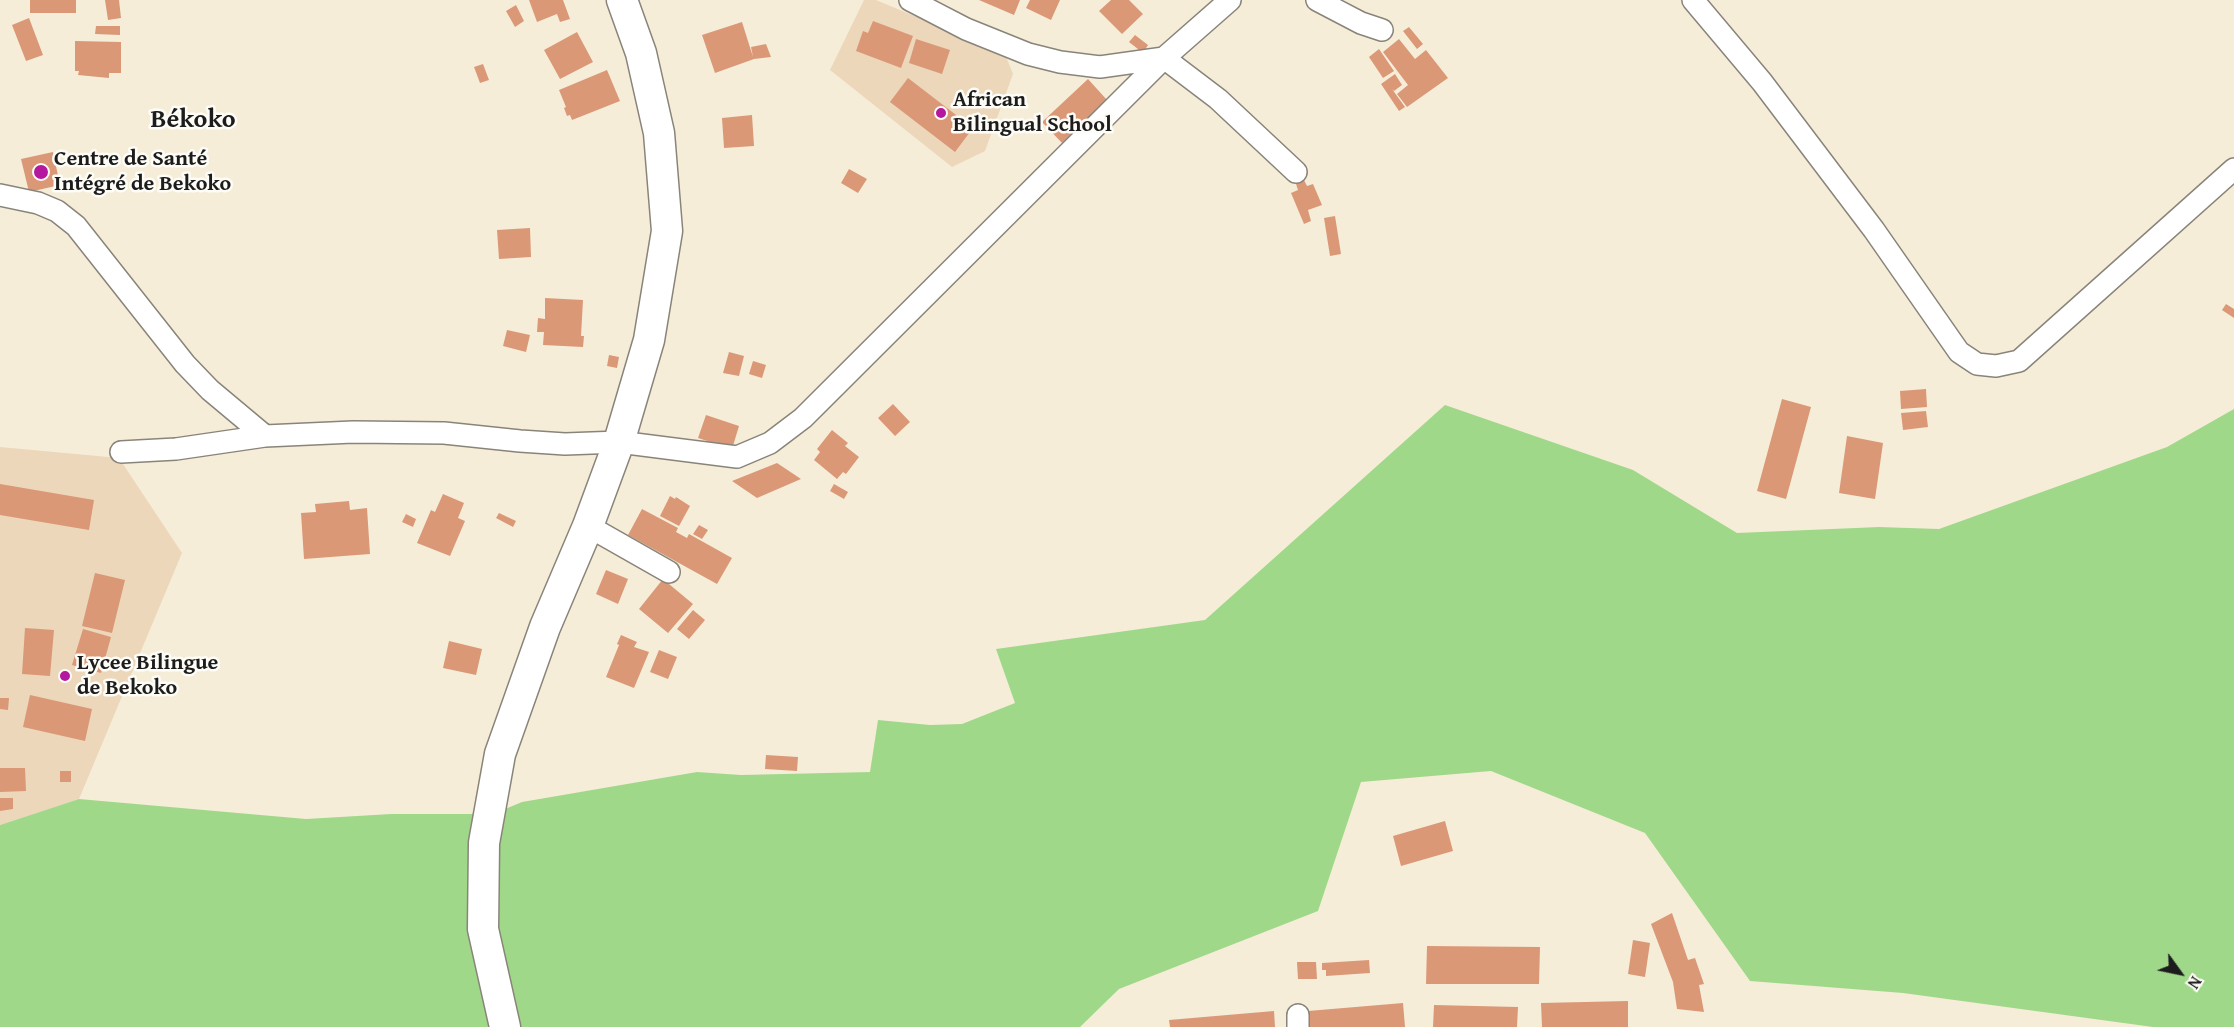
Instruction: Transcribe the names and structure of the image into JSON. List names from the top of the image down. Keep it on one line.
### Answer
{"districts":["Békoko"],"places":["African Bilingual School","Centre de Santé Intégré de Bekoko","Lycee Bilingue de Bekoko"],"north":"bottom right"}
